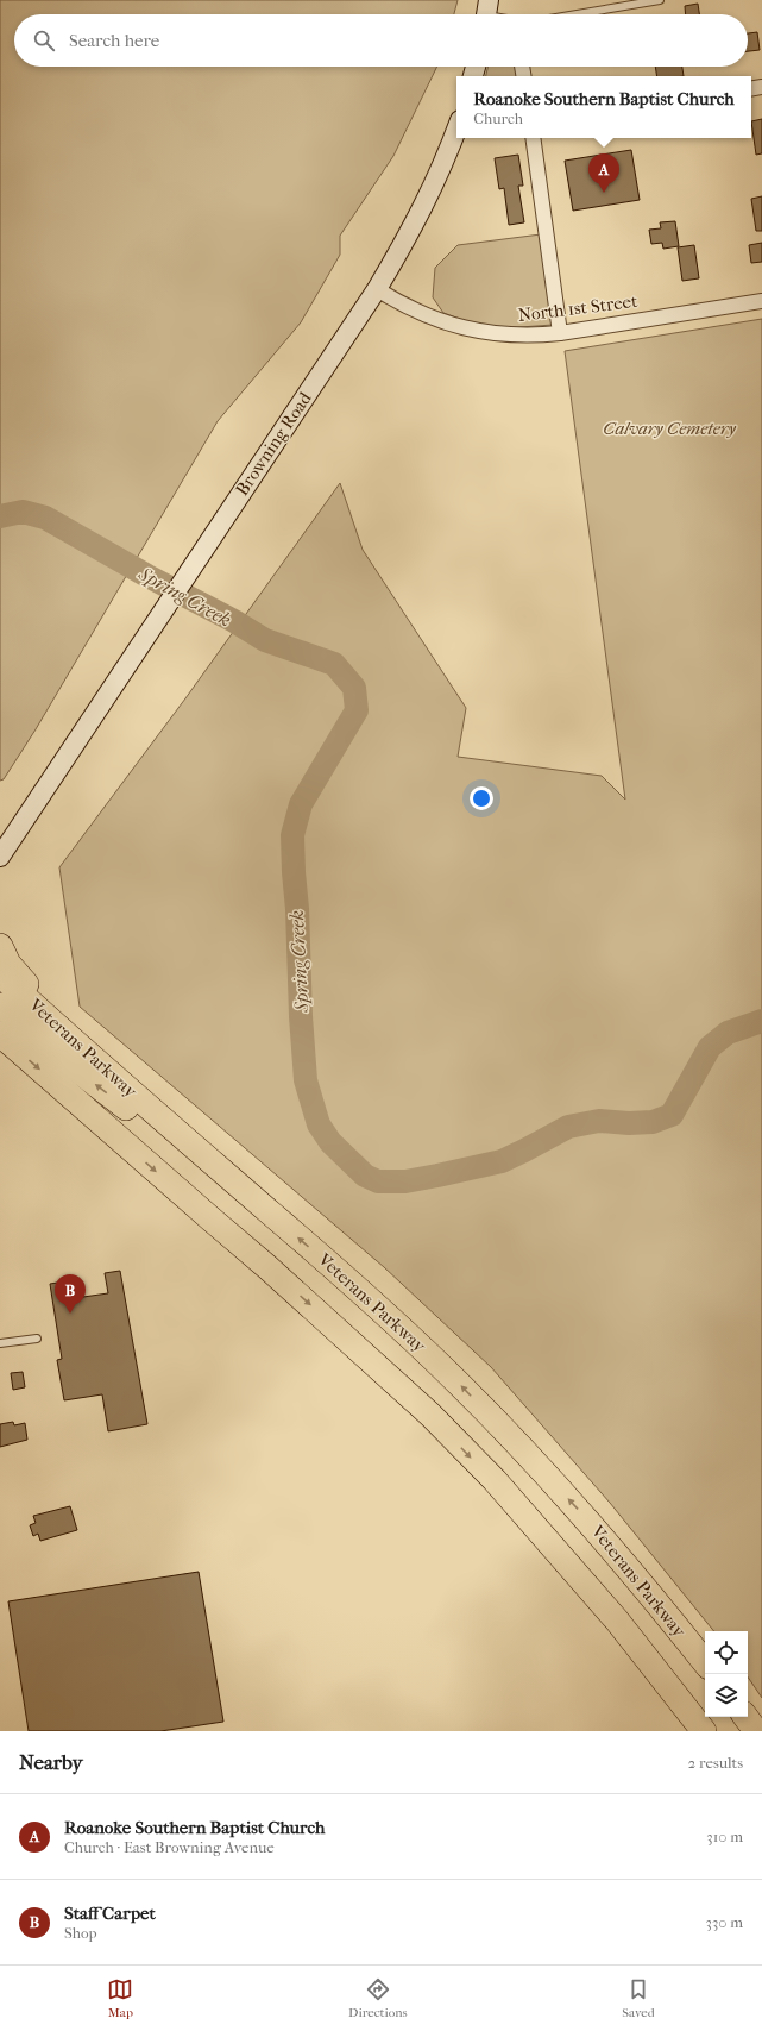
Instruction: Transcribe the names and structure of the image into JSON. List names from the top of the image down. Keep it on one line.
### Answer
{"streets":{"highway":["Veterans Parkway"],"street":["North 1st Street","Browning Road"]},"crossings":[["North 1st Street","Browning Road"]],"water":["Spring Creek"],"parks":["Calvary Cemetery"],"page":{"search":"Search here","popup":["Roanoke Southern Baptist Church","Church"],"pins":["A","B"],"heading":["Nearby","2 results"],"list":[{"mark":"A","name":"Roanoke Southern Baptist Church","note":"Church · East Browning Avenue","value":"310 m"},{"mark":"B","name":"Staff Carpet","note":"Shop","value":"330 m"}],"nav":["Map","Directions","Saved"]}}
